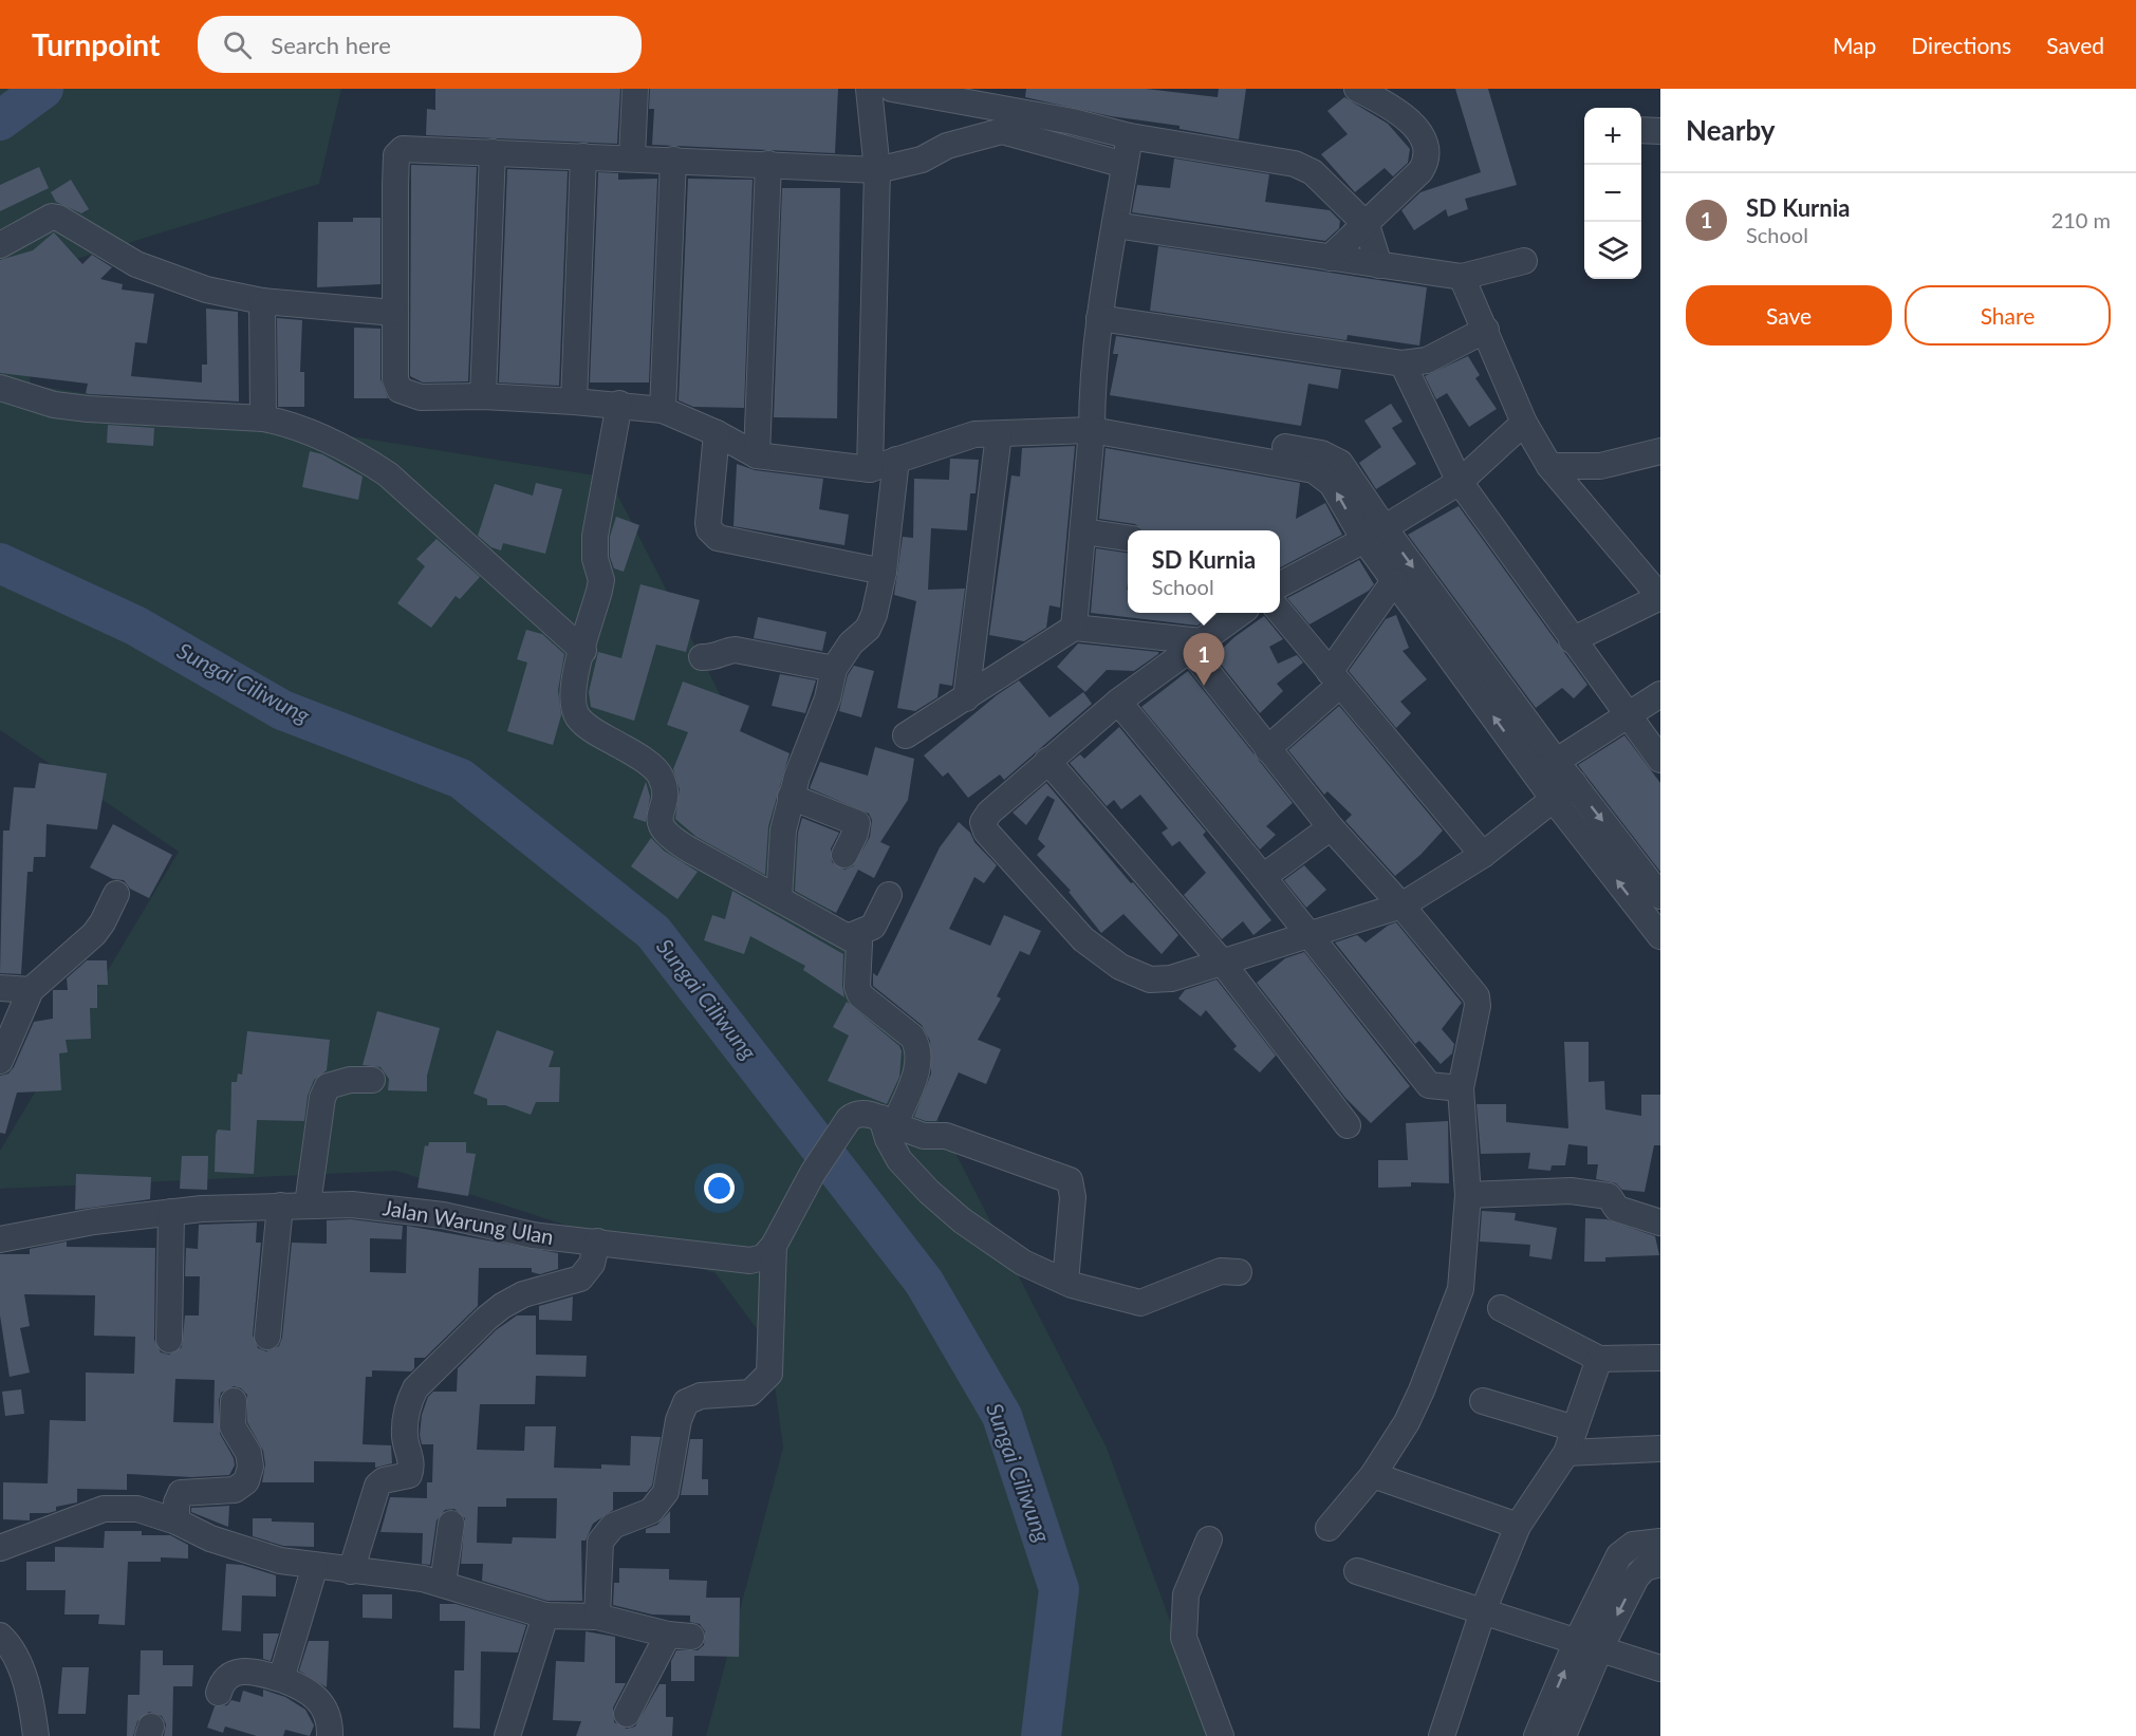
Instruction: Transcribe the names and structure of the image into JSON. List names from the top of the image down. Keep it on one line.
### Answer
{"streets":{"street":["Jalan Warung Ulan"]},"water":["Sungai Ciliwung"],"page":{"header":"Turnpoint","search":"Search here","nav":["Map","Directions","Saved"],"heading":"Nearby","map_buttons":["+","−"],"list":[{"mark":"1","name":"SD Kurnia","note":"School","value":"210 m"}],"buttons":["Save","Share"],"popup":["SD Kurnia","School"],"pins":"1"}}
